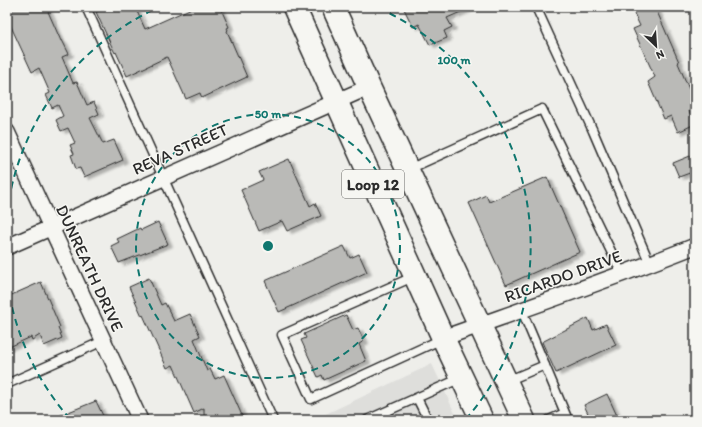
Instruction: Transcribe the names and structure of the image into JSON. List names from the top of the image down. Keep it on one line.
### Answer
{"streets":{"main road":["Loop 12"],"street":["REVA STREET","DUNREATH DRIVE","RICARDO DRIVE"]},"crossings":[["REVA STREET","Loop 12"],["REVA STREET","DUNREATH DRIVE"],["Loop 12","RICARDO DRIVE"]],"north":"bottom right","rings":["100 m","50 m"]}
